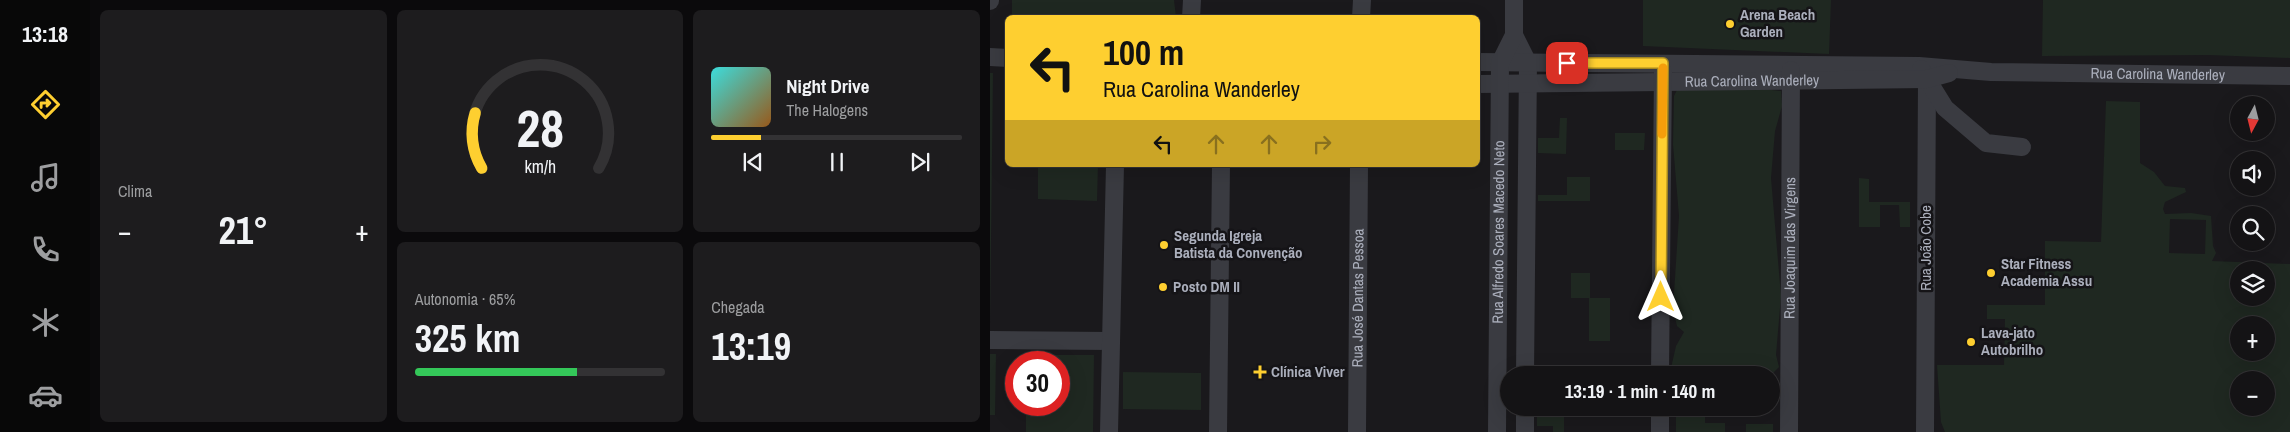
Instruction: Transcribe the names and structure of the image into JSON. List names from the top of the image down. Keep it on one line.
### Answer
{"streets":{"street":["Rua Carolina Wanderley","Rua Alfredo Soares Macedo Neto","Rua Joaquim das Virgens","Rua João Cobe","Rua José Dantas Pessoa"]},"crossings":[["Rua Carolina Wanderley","Rua Alfredo Soares Macedo Neto"],["Rua Carolina Wanderley","Rua Joaquim das Virgens"],["Rua Carolina Wanderley","Rua João Cobe"]],"places":{"other":["Arena Beach Garden","Segunda Igreja Batista da Convenção","Star Fitness Academia Assu","Posto DM II","Lava-jato Autobrilho"],"health":["Clínica Viver"]},"north":"bottom","page":{"tabs":"13:18","tile":["Clima",["Autonomia · 65%","325 km"],["Chegada","13:19"]],"turn":["100 m","Rua Carolina Wanderley"],"song":["Night Drive","The Halogens"],"map_buttons":["+","−"],"heat":["−","21°","+"],"limit":"30","trip":"13:19 · 1 min · 140 m","gauge":["28","km/h"]}}
